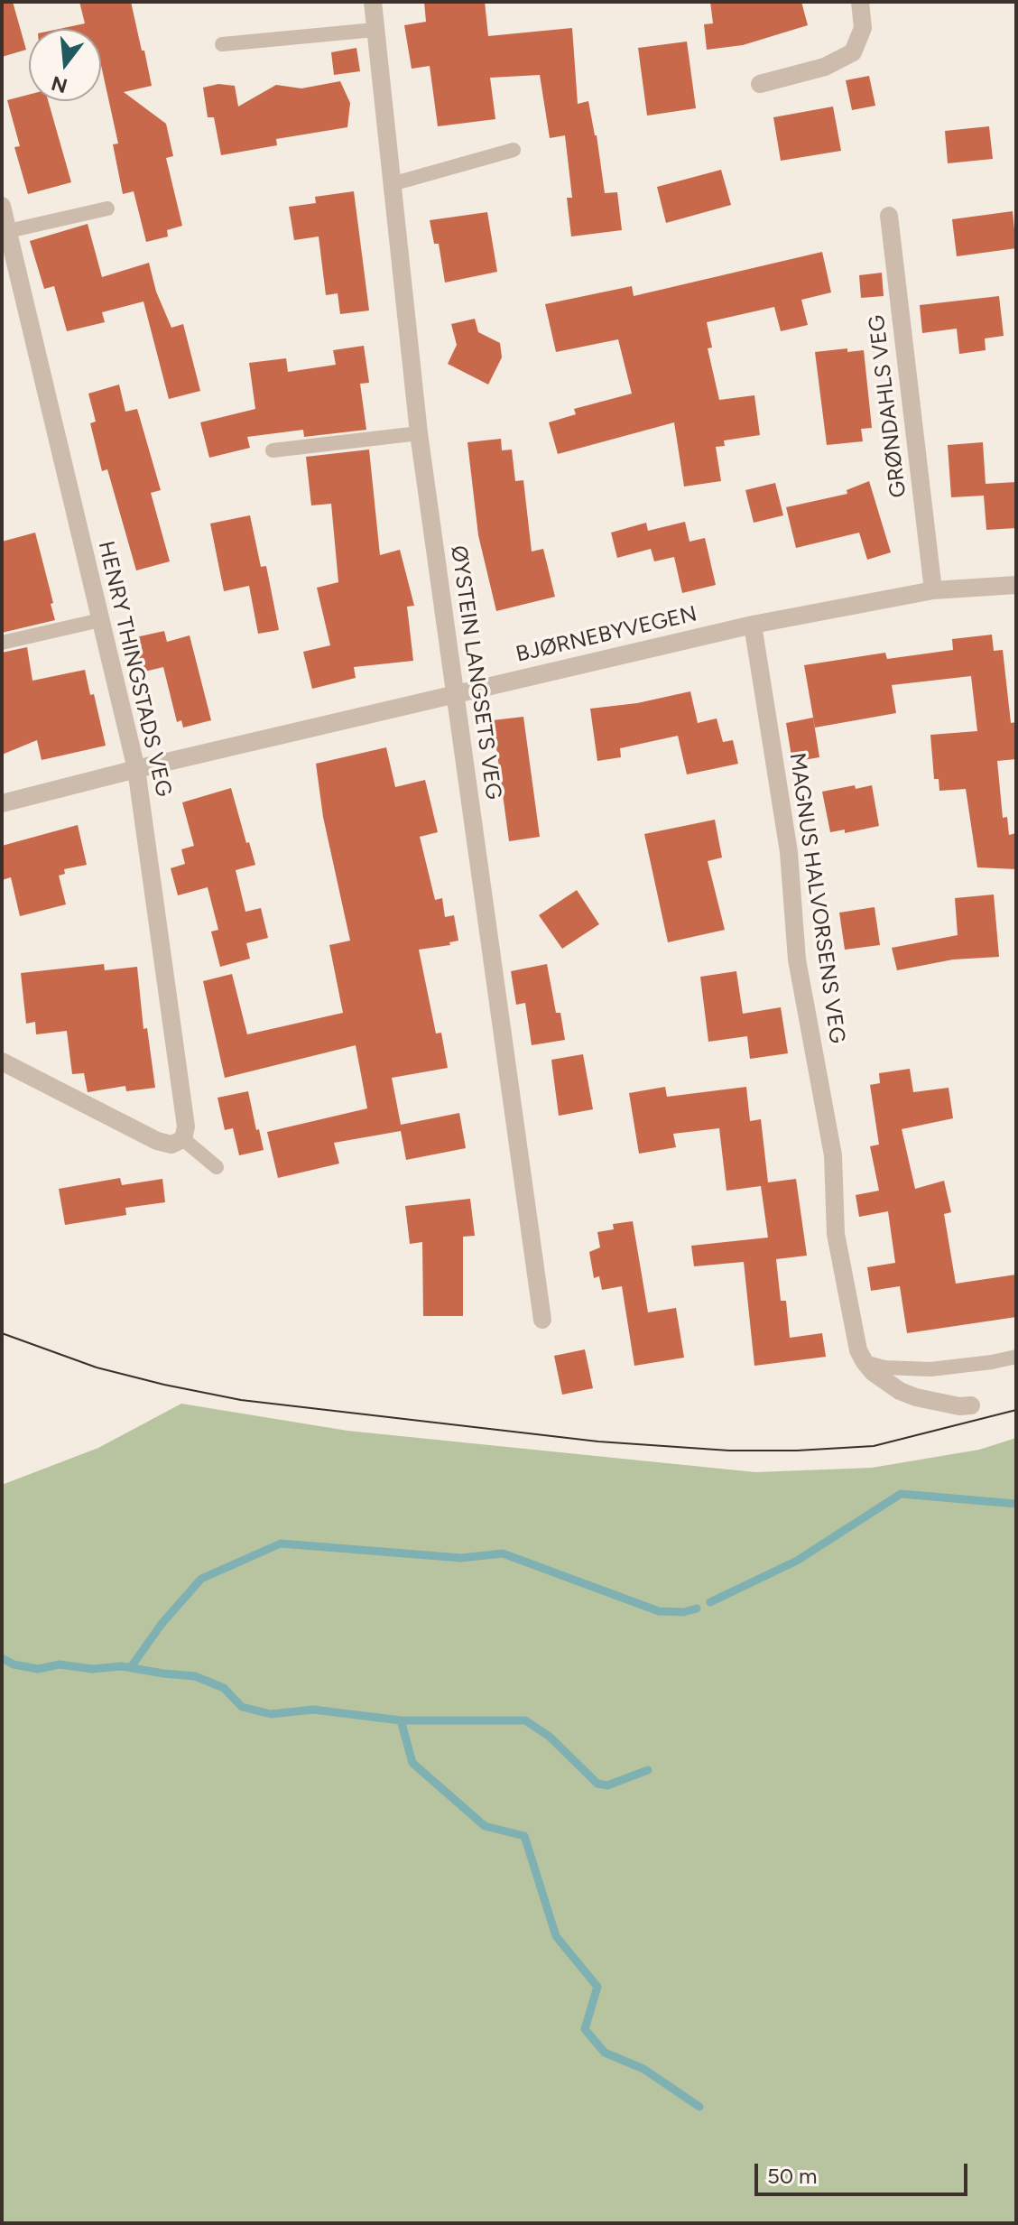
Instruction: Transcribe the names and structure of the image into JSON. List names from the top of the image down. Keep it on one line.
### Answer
{"streets":{"street":["GRØNDAHLS VEG","BJØRNEBYVEGEN","HENRY THINGSTADS VEG","ØYSTEIN LANGSETS VEG","MAGNUS HALVORSENS VEG"]},"crossings":[["GRØNDAHLS VEG","BJØRNEBYVEGEN"],["BJØRNEBYVEGEN","HENRY THINGSTADS VEG"],["BJØRNEBYVEGEN","ØYSTEIN LANGSETS VEG"],["BJØRNEBYVEGEN","MAGNUS HALVORSENS VEG"]],"scale_bar":"50 m","north":"bottom"}
